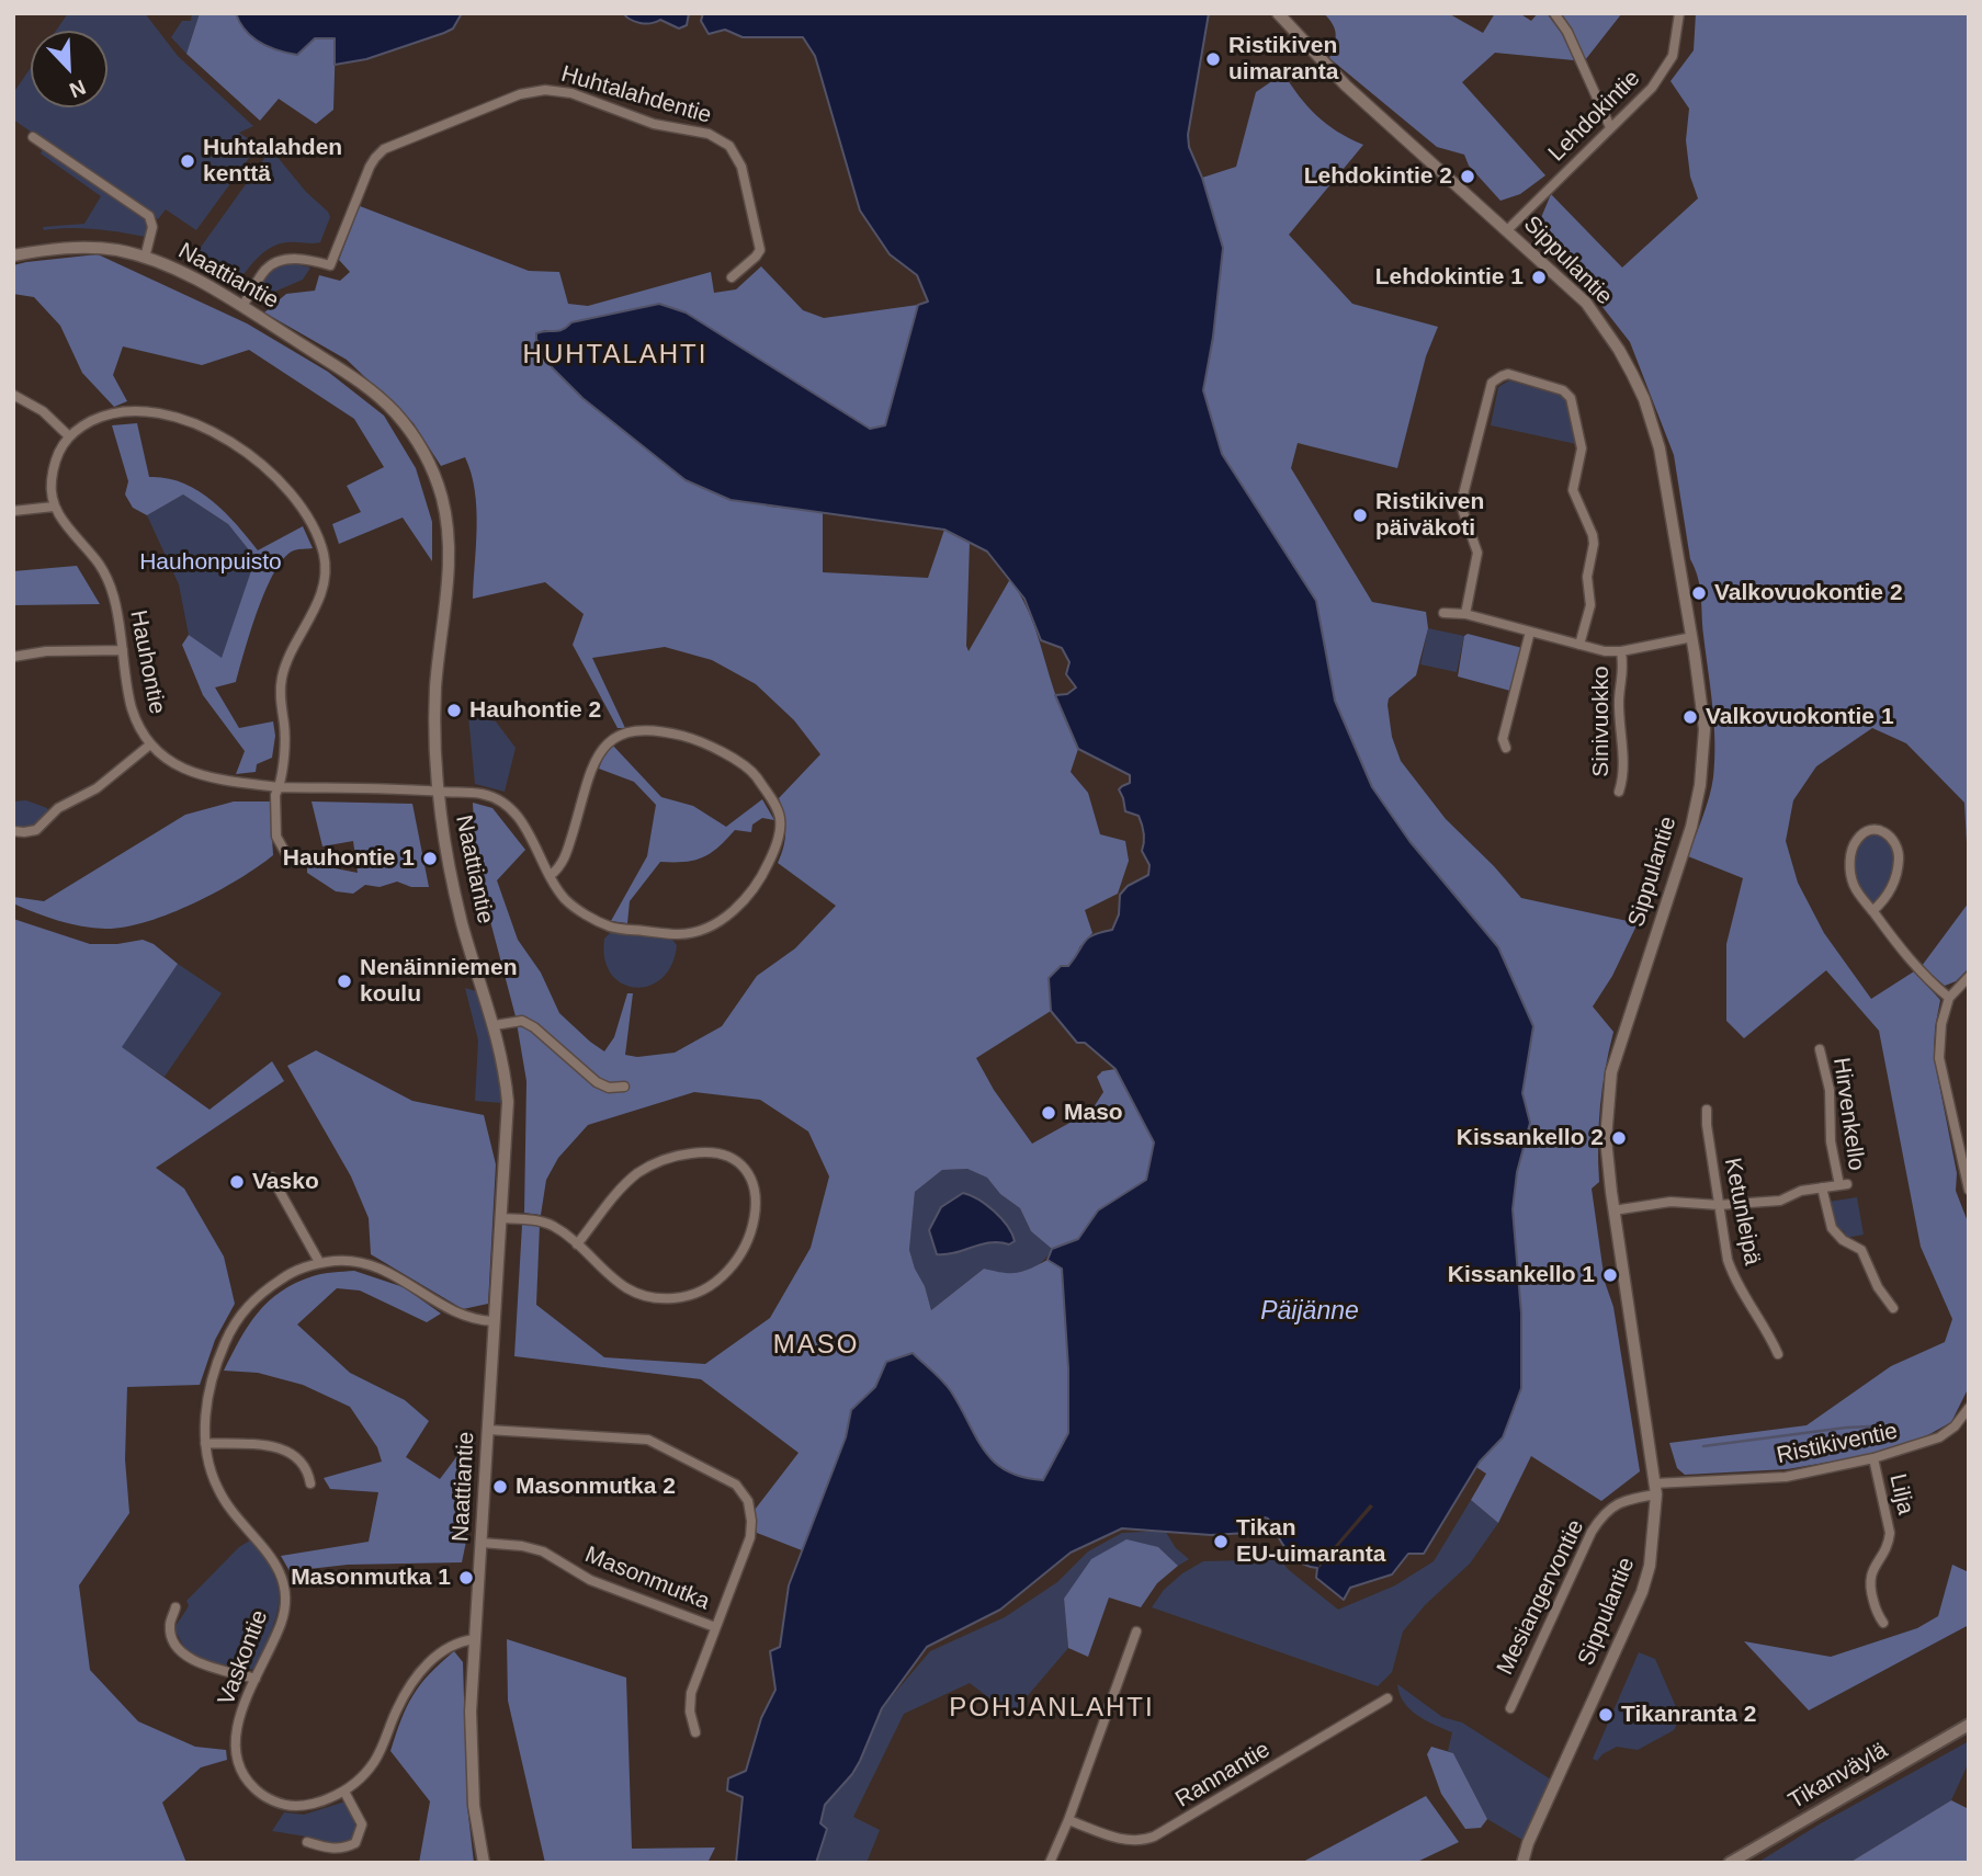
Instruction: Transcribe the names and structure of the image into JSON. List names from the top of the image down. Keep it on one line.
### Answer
{"streets":{"main road":["Tikanväylä"],"street":["Huhtalahdentie","Lehdokintie","Sippulantie","Naattiantie","Hauhontie","Sinivuokko","Hirvenkello","Ketunleipä","Ristikiventie","Lilja","Masonmutka","Mesiangervontie","Vaskontie","Rannantie"]},"crossings":[["Huhtalahdentie","Naattiantie"],["Lehdokintie","Sippulantie"],["Sippulantie","Ristikiventie"],["Sippulantie","Mesiangervontie"],["Naattiantie","Hauhontie"],["Naattiantie","Masonmutka"],["Naattiantie","Vaskontie"],["Ristikiventie","Lilja"],["Ristikiventie","Mesiangervontie"]],"districts":["HUHTALAHTI","MASO","POHJANLAHTI"],"water":["Päijänne"],"parks":["Hauhonpuisto"],"places":["Ristikiven uimaranta","Huhtalahden kenttä","Lehdokintie 2","Lehdokintie 1","Ristikiven päiväkoti","Valkovuokontie 2","Hauhontie 2","Valkovuokontie 1","Hauhontie 1","Nenäinniemen koulu","Maso","Kissankello 2","Vasko","Kissankello 1","Masonmutka 2","Tikan EU-uimaranta","Masonmutka 1","Tikanranta 2"],"north":"bottom right"}
